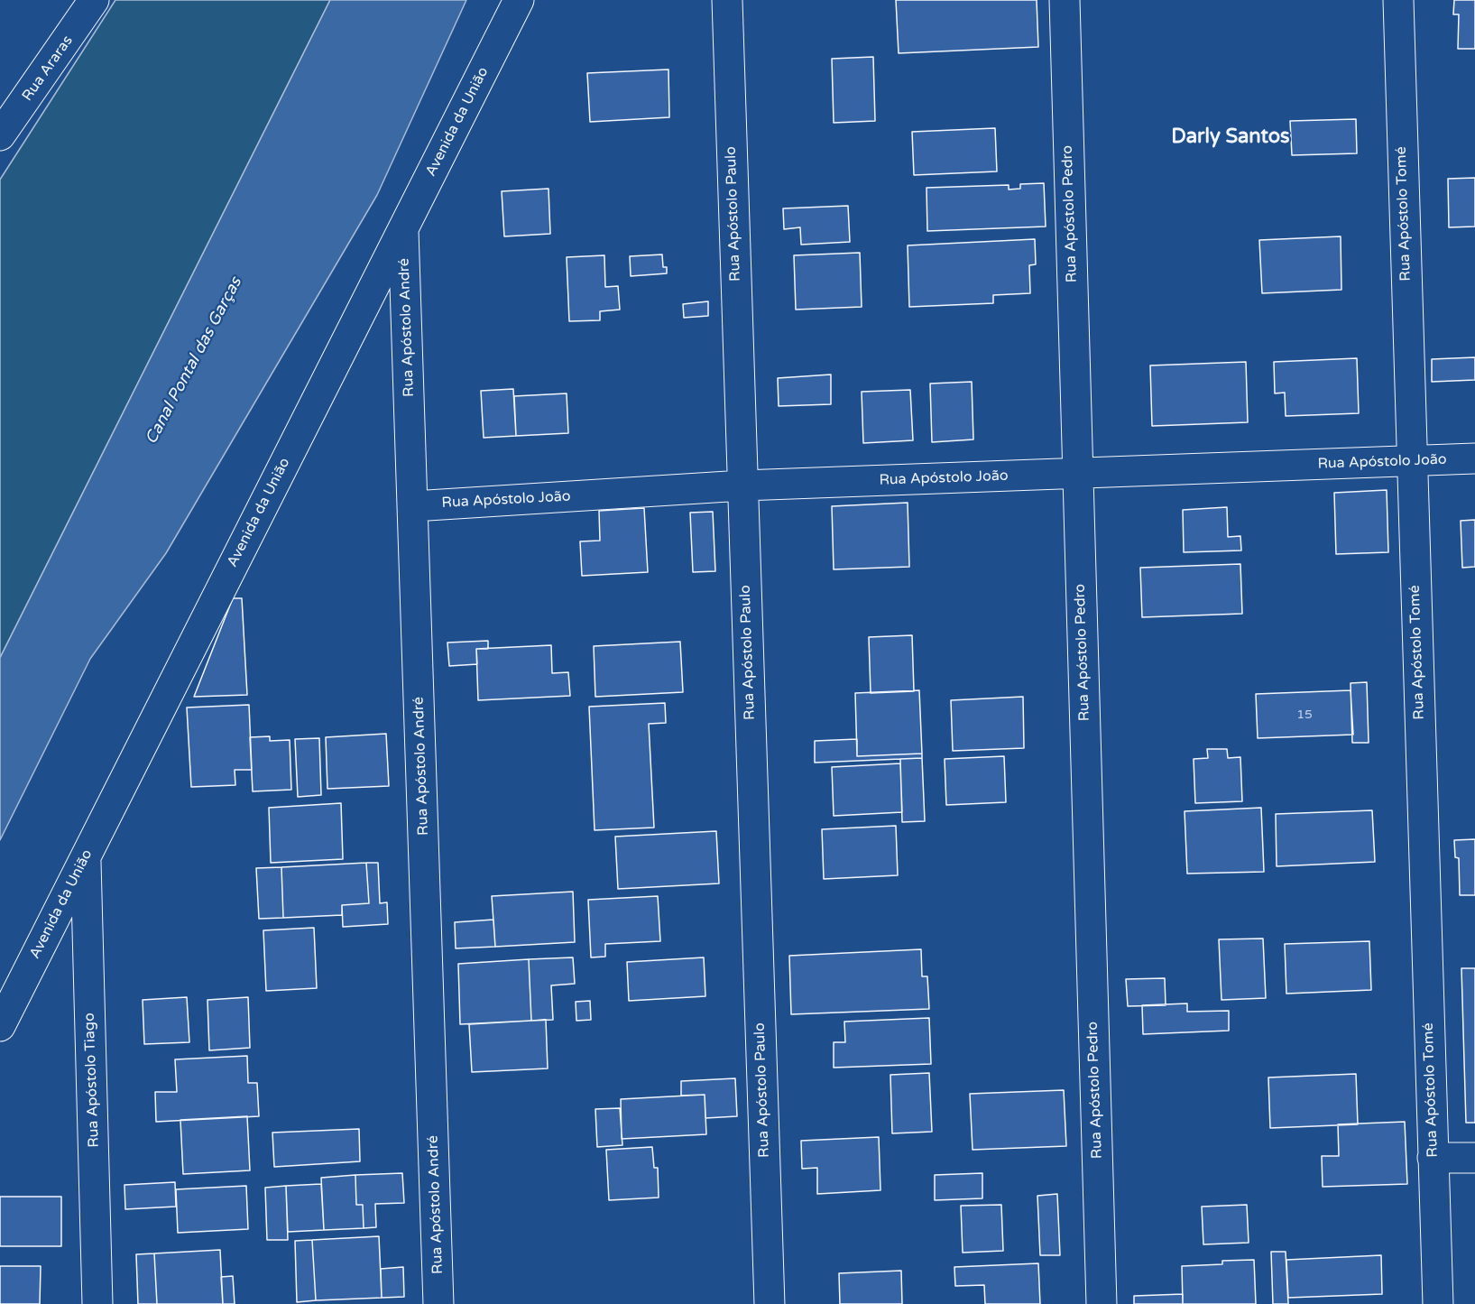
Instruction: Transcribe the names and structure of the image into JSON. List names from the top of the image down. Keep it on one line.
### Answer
{"streets":{"street":["Rua Araras","Avenida da União","Rua Apóstolo Paulo","Rua Apóstolo Pedro","Rua Apóstolo Tomé","Rua Apóstolo André","Rua Apóstolo João","Rua Apóstolo Tiago"]},"crossings":[["Avenida da União","Rua Apóstolo André"],["Avenida da União","Rua Apóstolo Tiago"],["Rua Apóstolo Paulo","Rua Apóstolo João"],["Rua Apóstolo Pedro","Rua Apóstolo João"],["Rua Apóstolo Tomé","Rua Apóstolo João"],["Rua Apóstolo André","Rua Apóstolo João"]],"districts":["Darly Santos"],"water":["Canal Pontal das Garças"],"house_numbers":["15"]}
